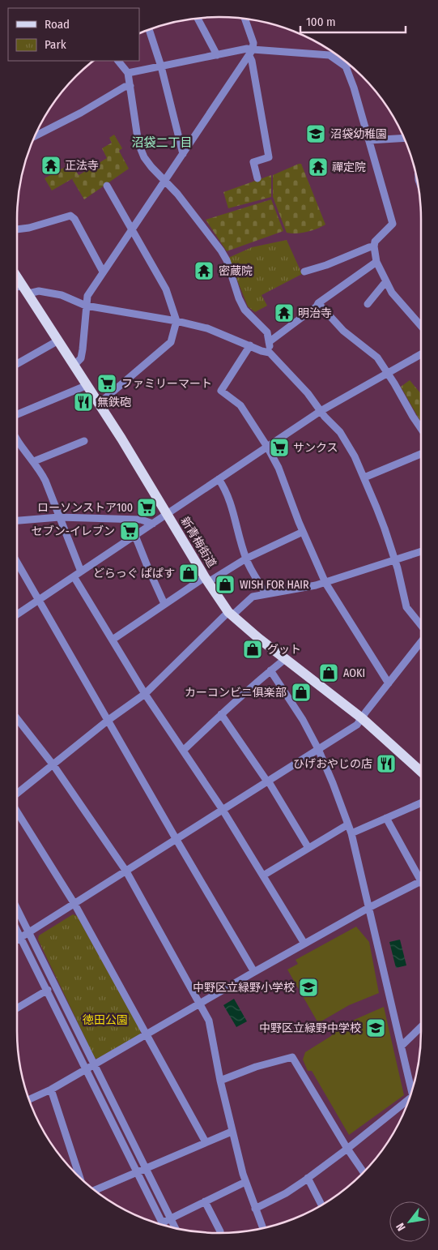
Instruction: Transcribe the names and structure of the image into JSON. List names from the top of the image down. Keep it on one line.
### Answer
{"streets":{"main road":["新青梅街道"]},"districts":["沼袋二丁目"],"parks":["徳田公園"],"places":{"school or university":["沼袋幼稚園","中野区立緑野小学校","中野区立緑野中学校"],"temple":["正法寺","禪定院","密蔵院","明治寺"],"supermarket":["ファミリーマート","サンクス","ローソンストア100","セブン-イレブン"],"restaurant":["無鉄砲","ひげおやじの店"],"shop":["どらっぐ ぱぱす","WISH FOR HAIR","グット","AOKI","カーコンビニ俱楽部"]},"legend":["Road","Park"],"scale_bar":"100 m","north":"bottom left"}
